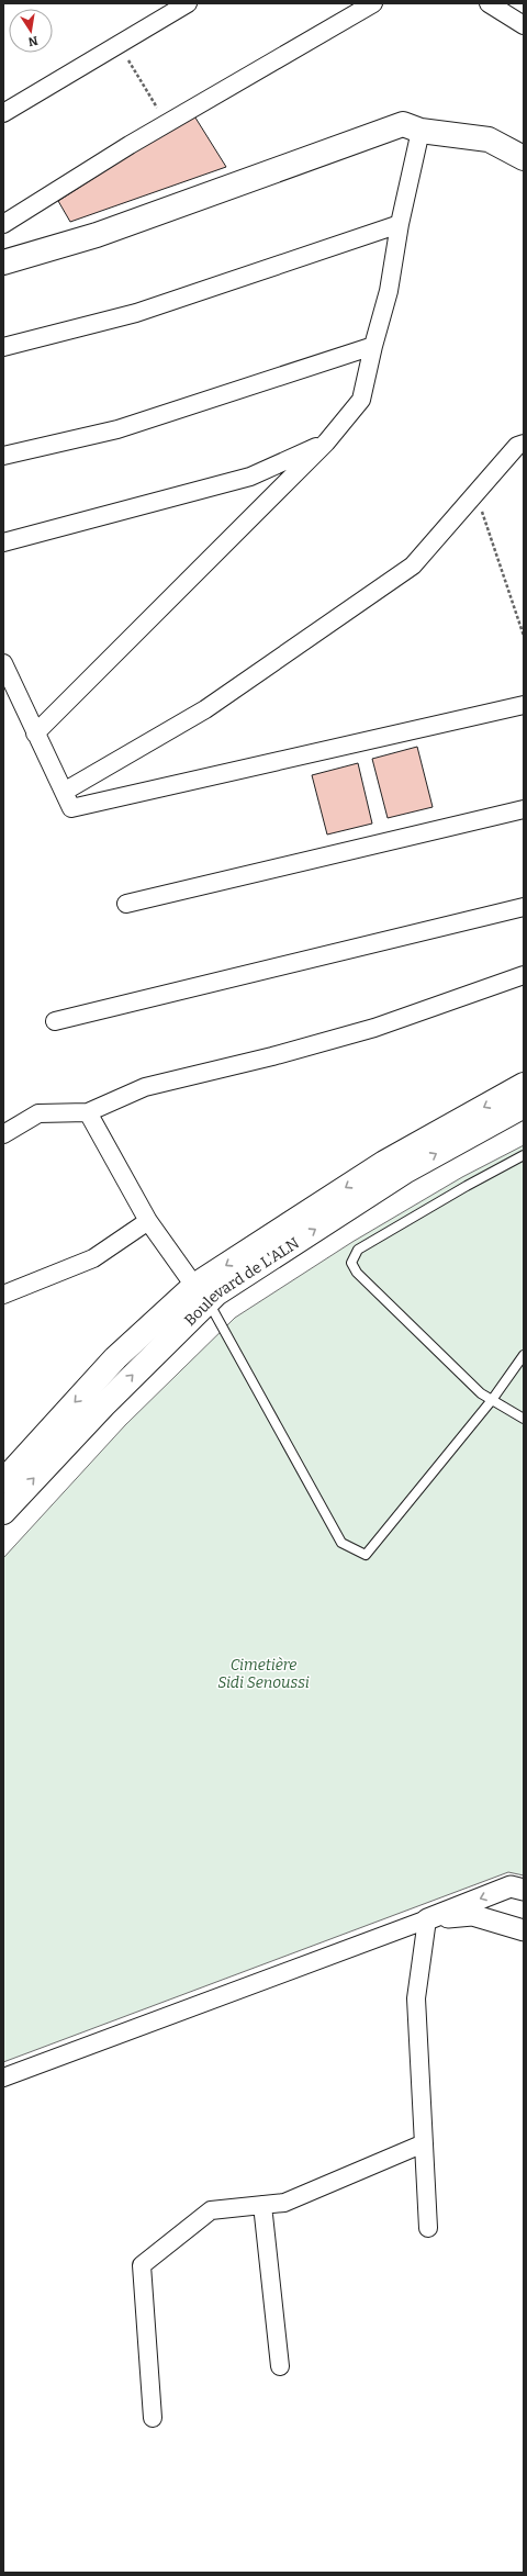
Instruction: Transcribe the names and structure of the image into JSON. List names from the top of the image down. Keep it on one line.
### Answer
{"streets":{"main road":["Boulevard de L'ALN"]},"parks":["Cimetière Sidi Senoussi"],"north":"bottom"}
